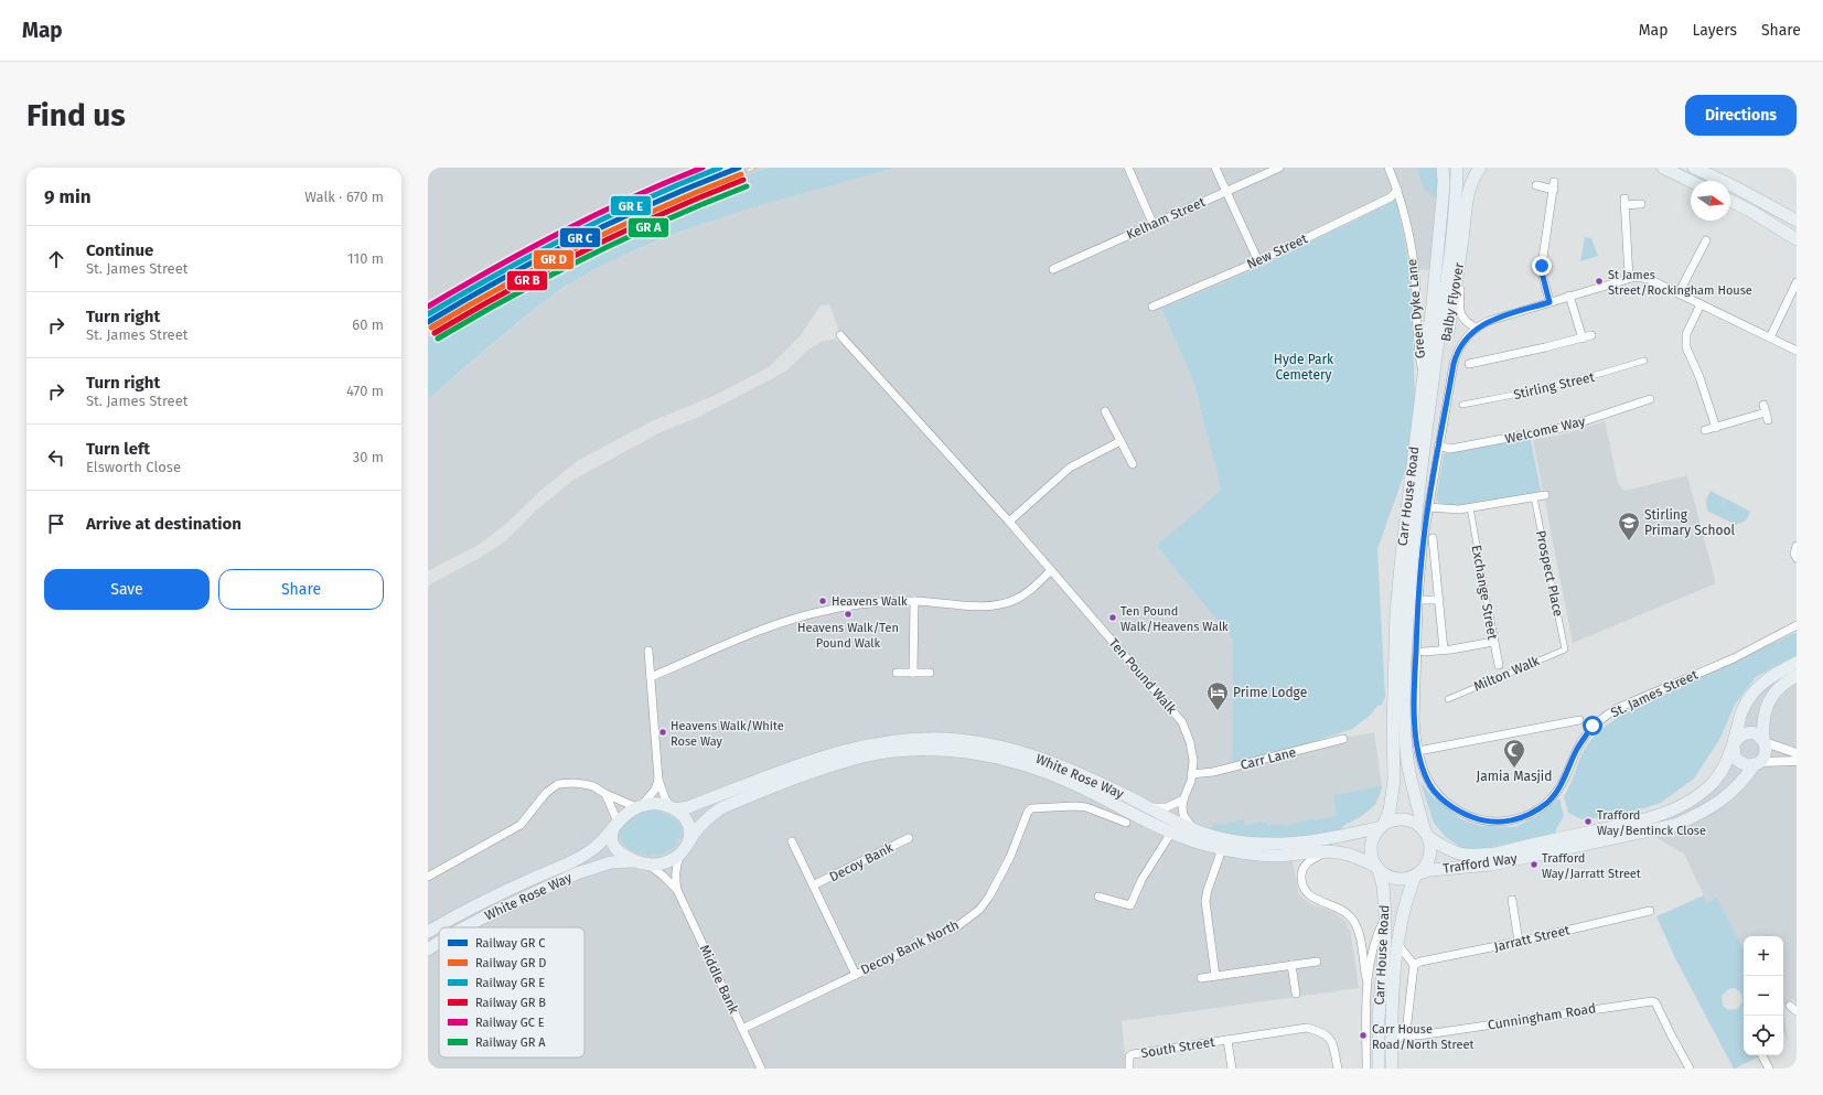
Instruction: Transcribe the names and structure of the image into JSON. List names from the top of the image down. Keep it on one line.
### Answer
{"streets":{"highway":["Balby Flyover","Carr House Road","White Rose Way","Trafford Way"],"street":["Kelham Street","New Street","Green Dyke Lane","Stirling Street","Welcome Way","Prospect Place","Exchange Street","Milton Walk","Ten Pound Walk","St. James Street","Carr Lane","Decoy Bank","Jarratt Street","Decoy Bank North","Middle Bank","Cunningham Road","South Street"]},"crossings":[["New Street","Green Dyke Lane"],["Balby Flyover","Carr House Road"],["Green Dyke Lane","Carr House Road"],["Welcome Way","St. James Street"],["Carr House Road","White Rose Way"],["Carr House Road","Trafford Way"],["Prospect Place","Milton Walk"],["Exchange Street","Milton Walk"],["Ten Pound Walk","Carr Lane"],["White Rose Way","Trafford Way"],["White Rose Way","Middle Bank"],["Decoy Bank","Decoy Bank North"],["Decoy Bank North","Middle Bank"]],"parks":["Hyde Park Cemetery"],"places":{"other":["St James Street/Rockingham House","Heavens Walk","Heavens Walk/Ten Pound Walk","Ten Pound Walk/Heavens Walk","Heavens Walk/White Rose Way","Trafford Way/Bentinck Close","Trafford Way/Jarratt Street","Carr House Road/North Street"],"school or university":["Stirling Primary School"],"hotel":["Prime Lodge"],"mosque":["Jamia Masjid"]},"legend":["Railway GR C","Railway GR D","Railway GR E","Railway GR B","Railway GC E","Railway GR A"],"north":"right","page":{"header":"Map","nav":["Map","Layers","Share"],"buttons":["Directions",["Save","Share"]],"title":"Find us","heading":["9 min","Walk · 670 m"],"list":[["Continue","St. James Street","110 m"],["Turn right","St. James Street","60 m"],["Turn right","St. James Street","470 m"],["Turn left","Elsworth Close","30 m"],"Arrive at destination"],"map_buttons":["+","−"]}}
